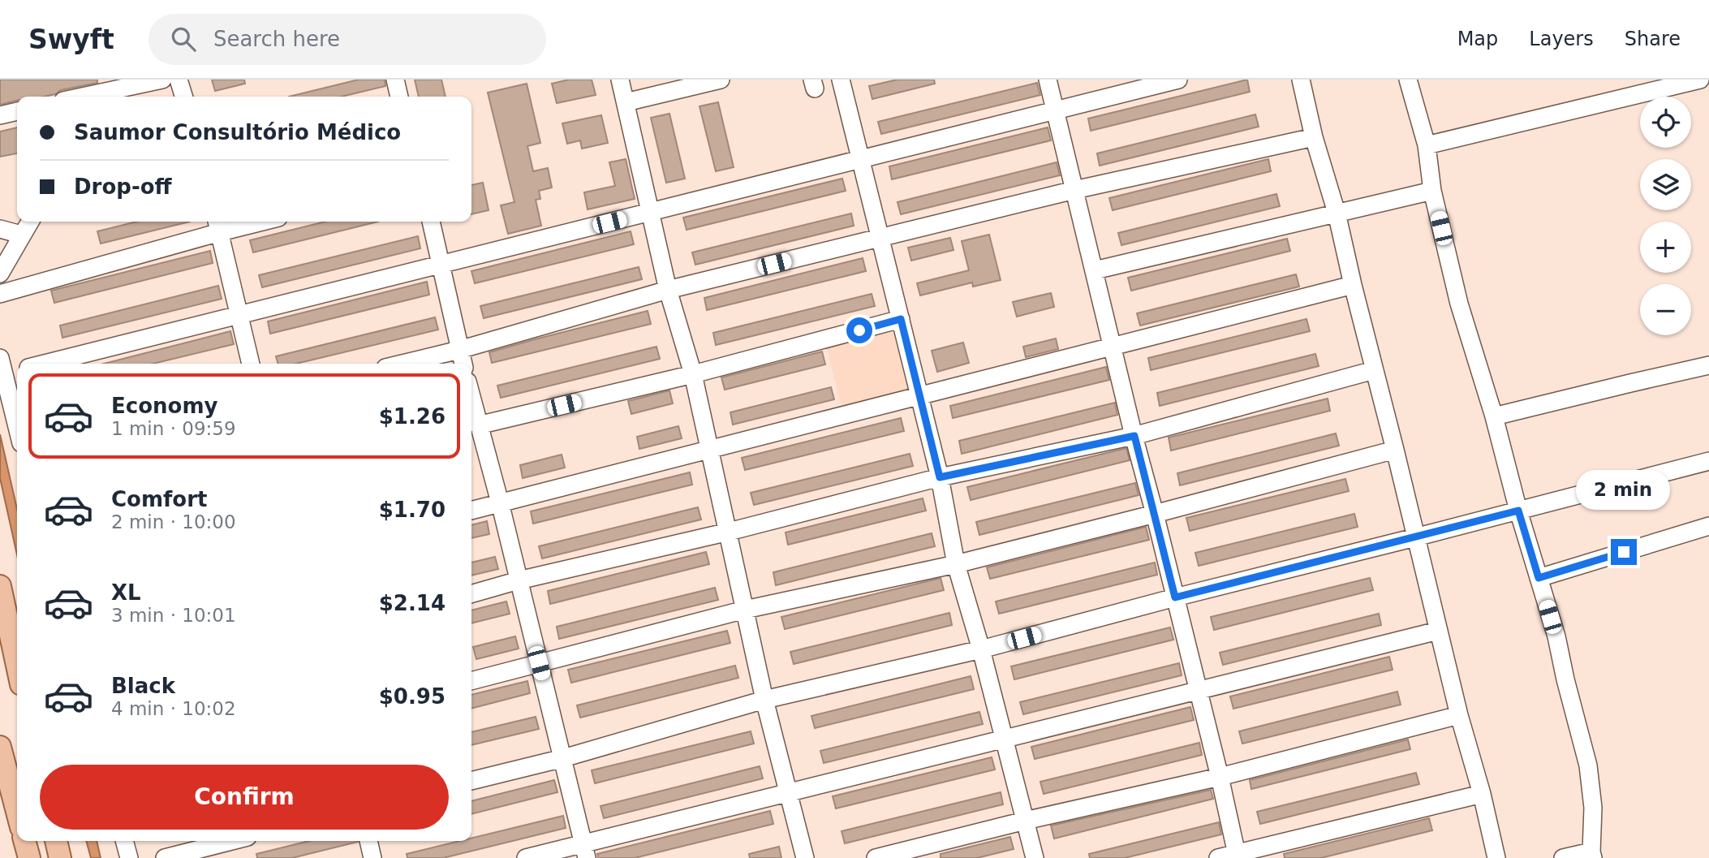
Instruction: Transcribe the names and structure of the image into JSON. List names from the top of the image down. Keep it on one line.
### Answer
{"page":{"header":"Swyft","search":"Search here","nav":["Map","Layers","Share"],"map_buttons":["+","−"],"banner":["Saumor Consultório Médico","Drop-off"],"list":[{"name":"Economy","note":"1 min · 09:59","value":"$1.26"},{"name":"Comfort","note":"2 min · 10:00","value":"$1.70"},{"name":"XL","note":"3 min · 10:01","value":"$2.14"},{"name":"Black","note":"4 min · 10:02","value":"$0.95"}],"bubble":"2 min","buttons":"Confirm"}}
